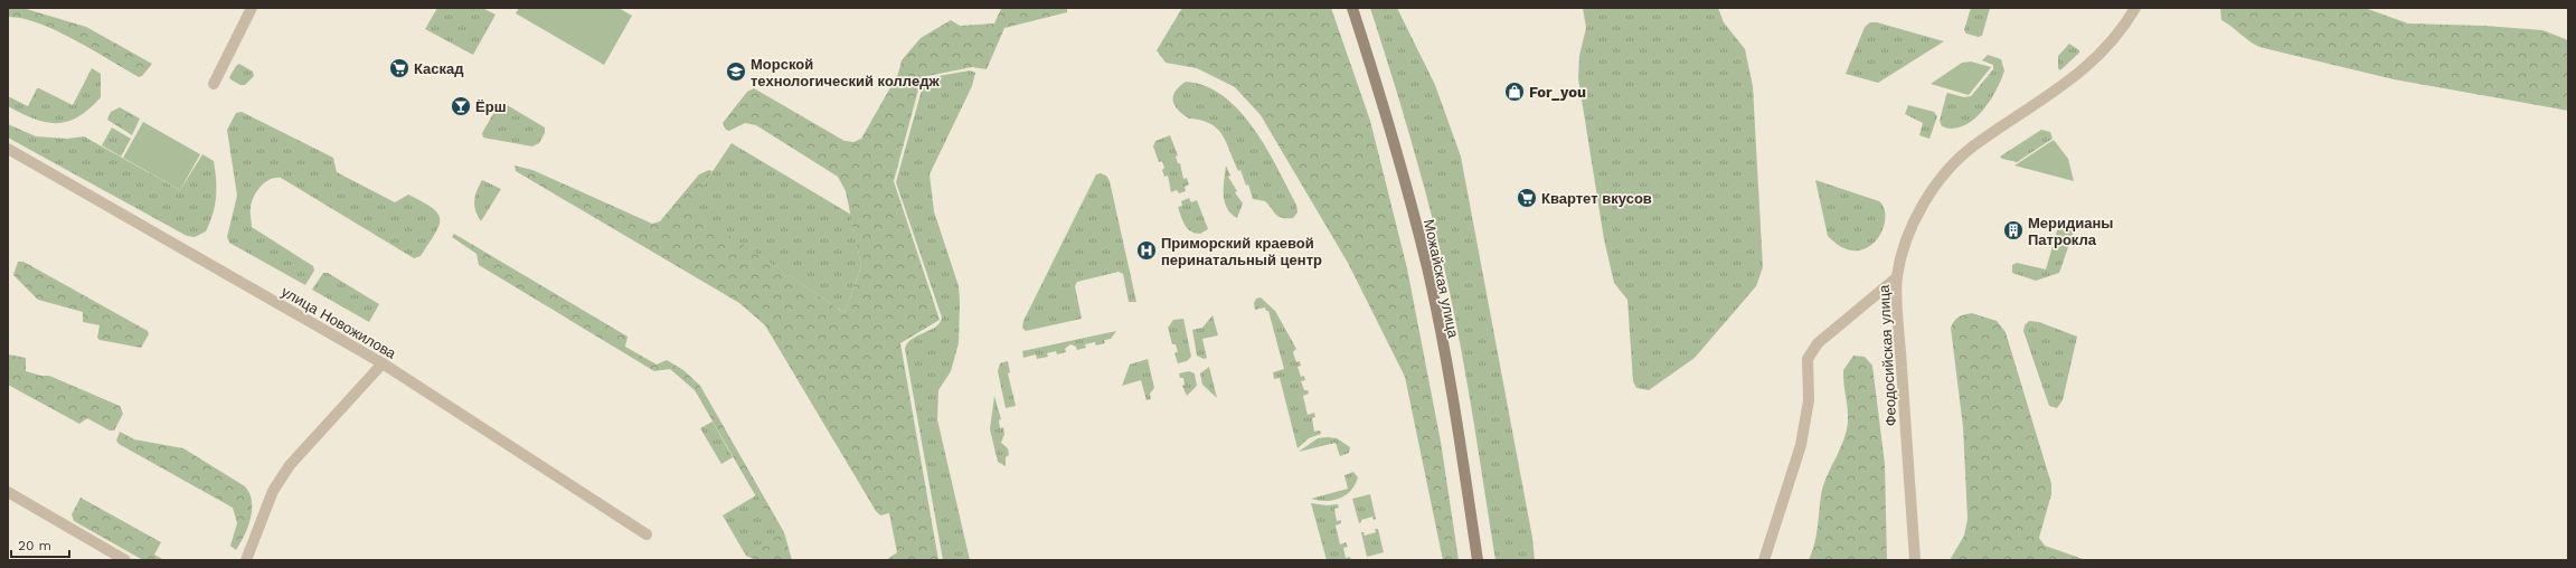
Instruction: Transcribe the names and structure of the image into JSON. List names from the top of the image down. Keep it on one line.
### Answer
{"streets":{"main road":["Можайская улица"],"street":["улица Новожилова","Феодосийская улица"]},"places":{"supermarket":["Каскад","Квартет вкусов"],"school or university":["Морской технологический колледж"],"shop":["For_you"],"bar":["Ёрш"],"building":["Меридианы Патрокла"],"hospital":["Приморский краевой перинатальный центр"]},"scale_bar":"20 m"}
